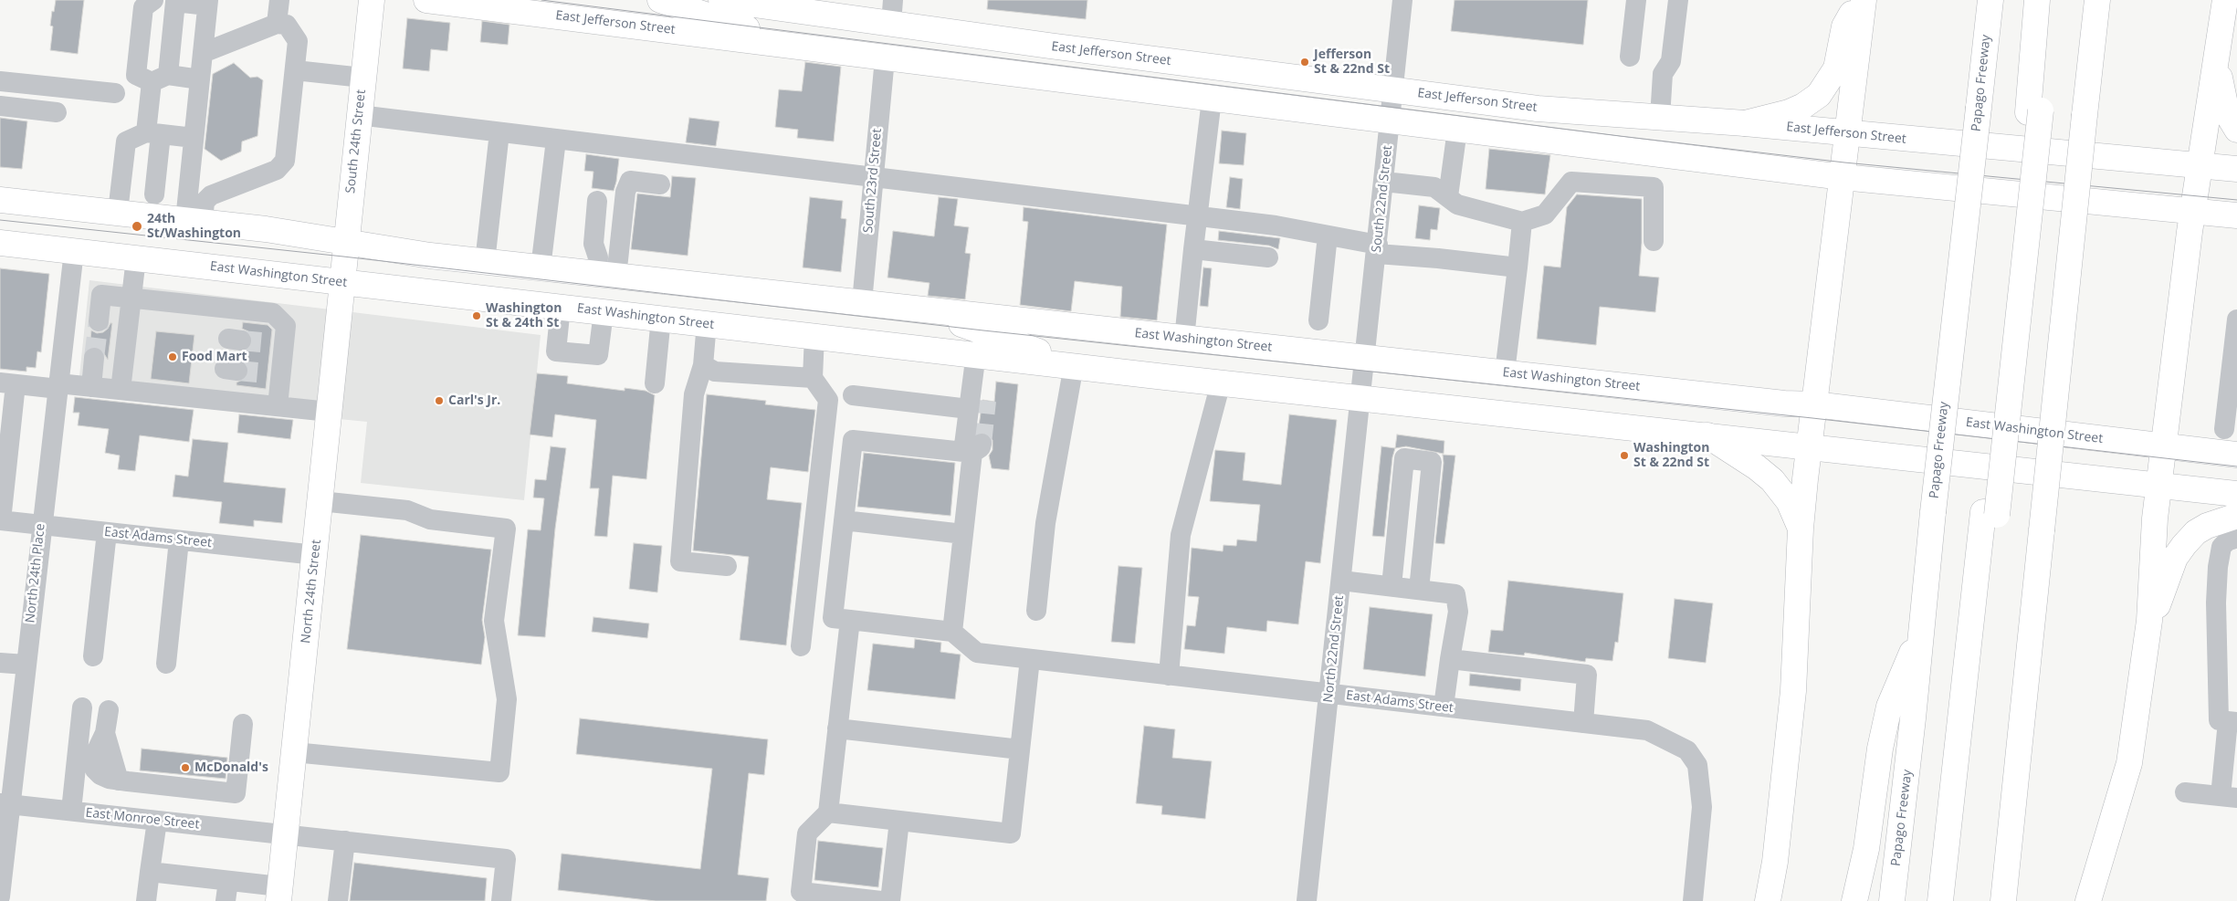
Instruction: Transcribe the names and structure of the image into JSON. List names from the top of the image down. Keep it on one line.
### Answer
{"streets":{"main road":["East Jefferson Street","Papago Freeway","South 24th Street","East Washington Street","North 24th Street"],"street":["South 23rd Street","South 22nd Street","East Adams Street","North 24th Place","North 22nd Street","East Monroe Street"]},"crossings":[["East Jefferson Street","South 23rd Street"],["East Jefferson Street","South 22nd Street"],["South 24th Street","East Washington Street"],["South 24th Street","North 24th Street"],["South 23rd Street","East Washington Street"],["South 22nd Street","East Washington Street"],["South 22nd Street","North 22nd Street"],["East Washington Street","North 24th Place"],["East Washington Street","North 24th Street"],["East Washington Street","North 22nd Street"],["East Adams Street","North 24th Place"],["East Adams Street","North 24th Street"],["East Adams Street","North 22nd Street"],["North 24th Place","East Monroe Street"],["North 24th Street","East Monroe Street"]],"places":["Jefferson St & 22nd St","24th St/Washington","Washington St & 24th St","Food Mart","Carl's Jr.","Washington St & 22nd St","McDonald's"]}
